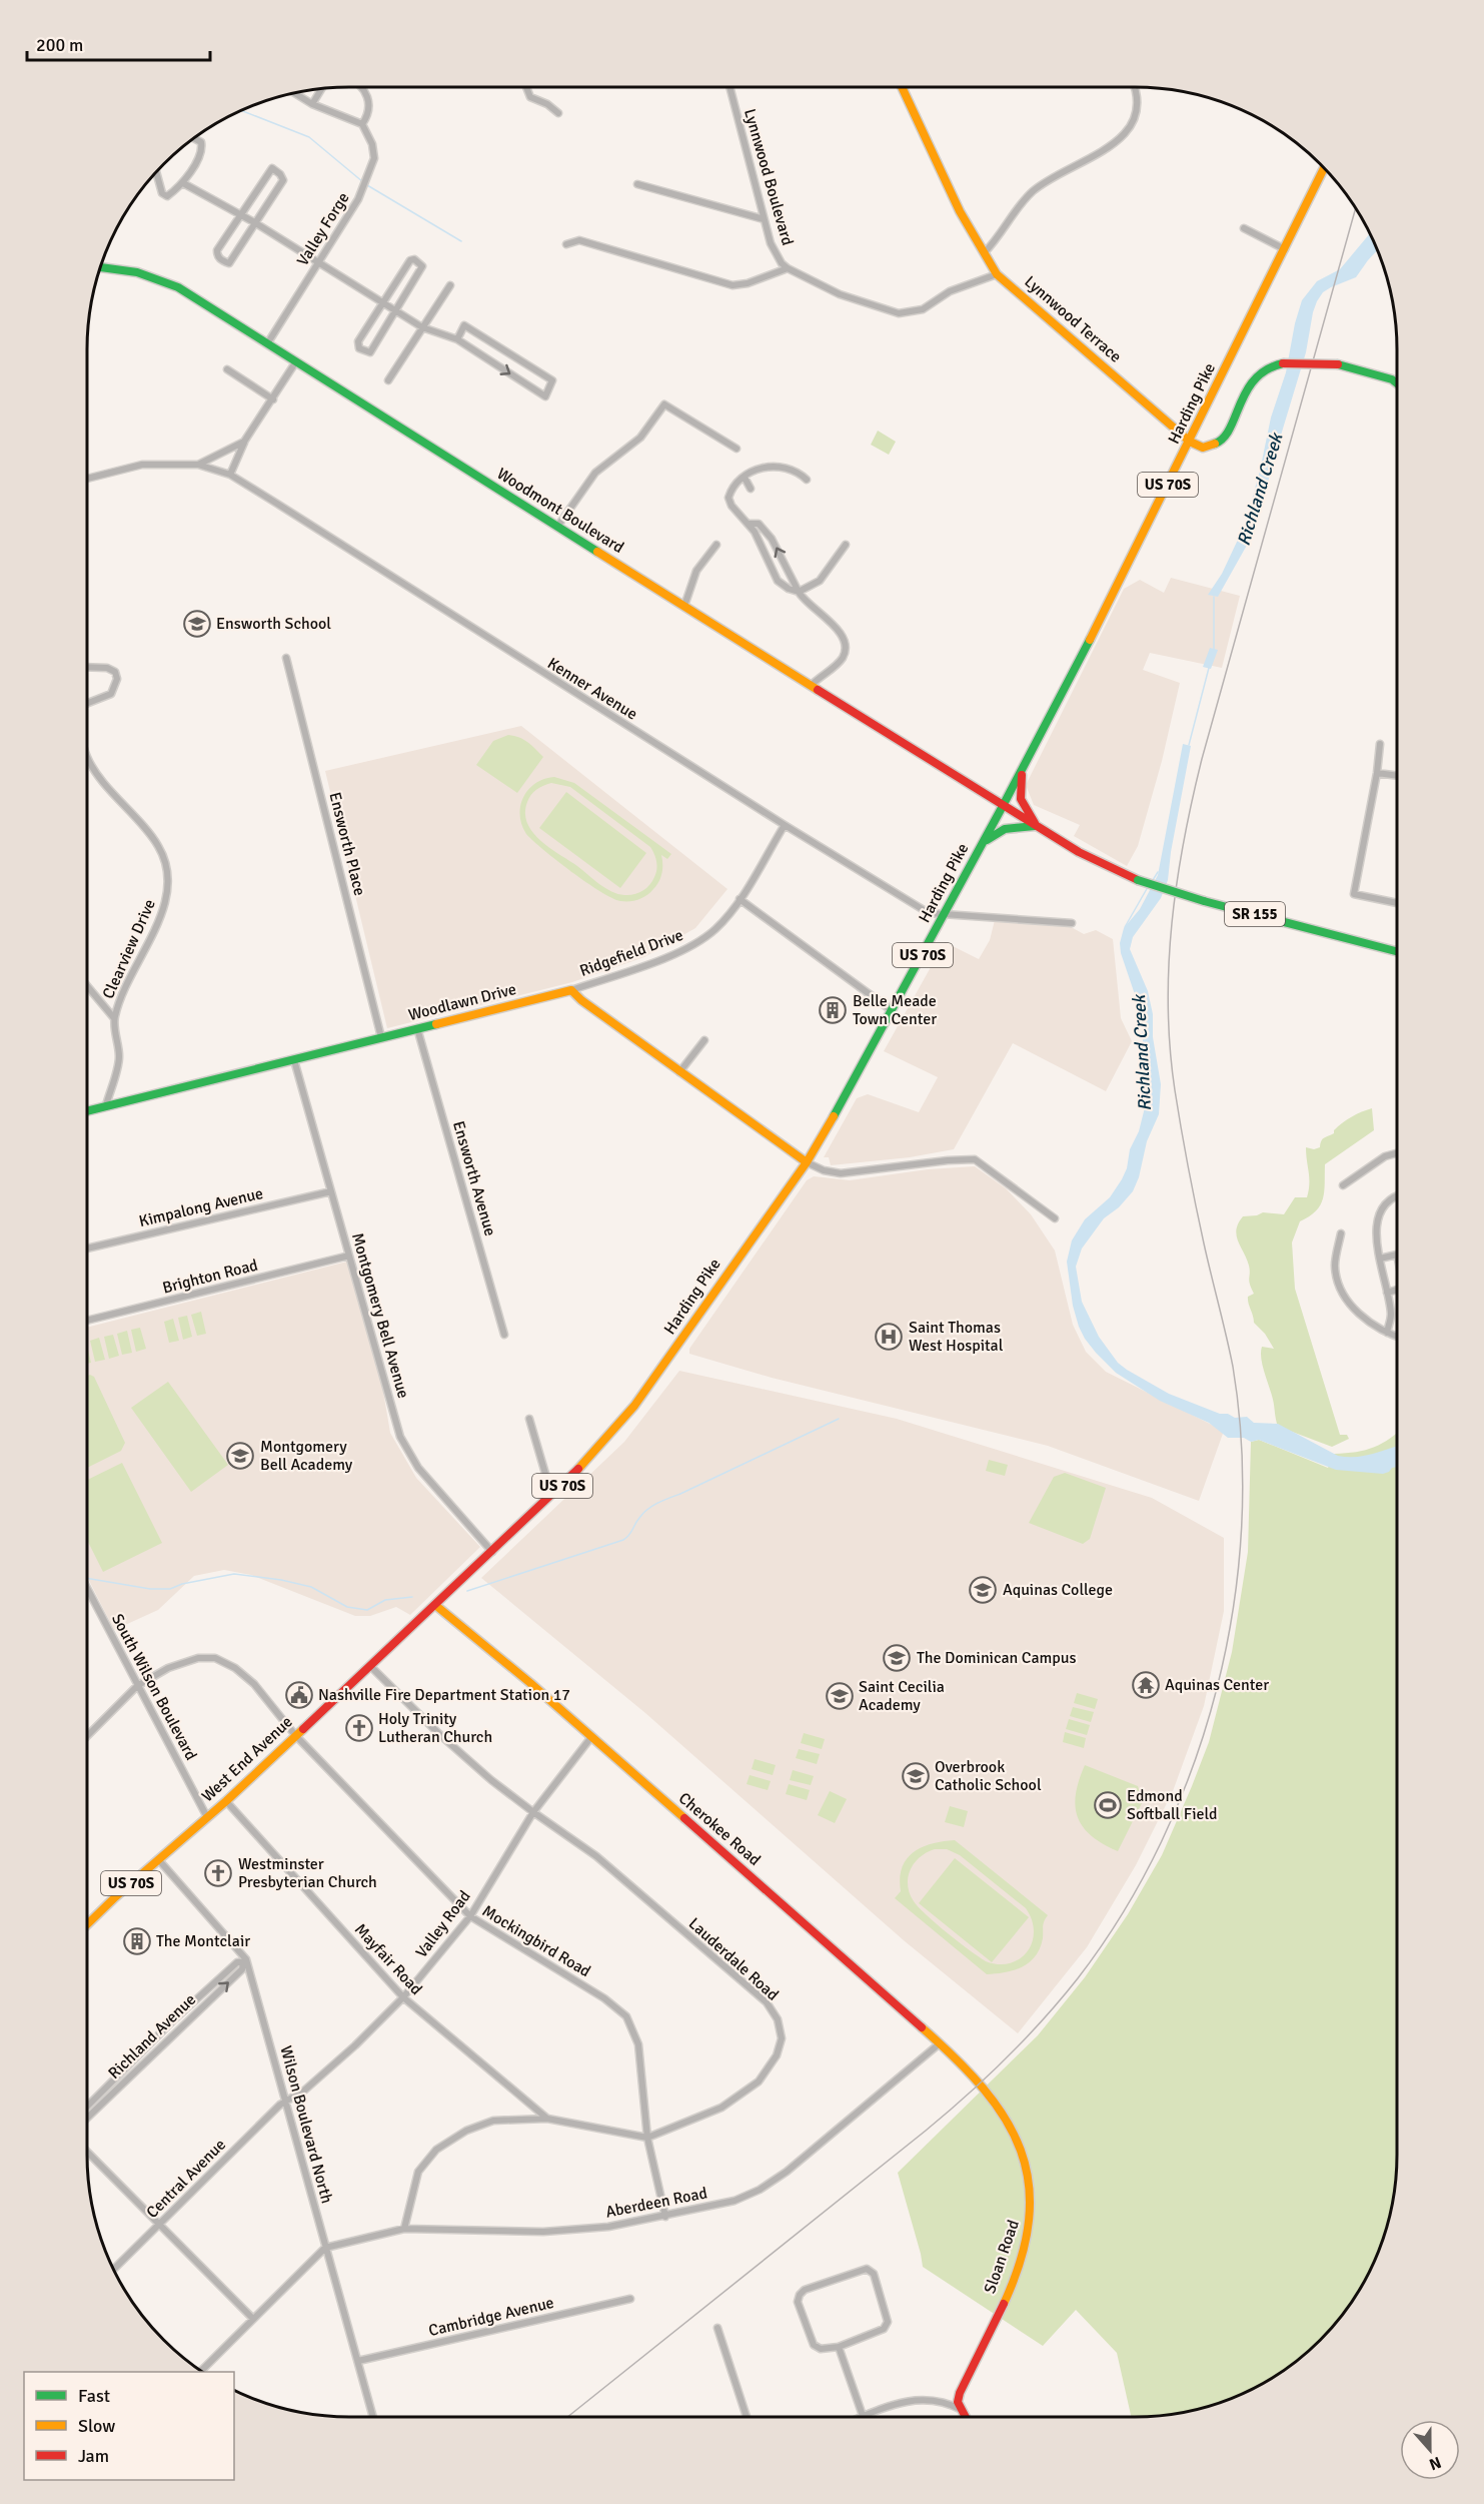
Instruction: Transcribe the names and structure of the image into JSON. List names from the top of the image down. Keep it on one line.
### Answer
{"streets":{"main road":["Lynnwood Terrace","Harding Pike","US 70S","Woodmont Boulevard","SR 155","Woodlawn Drive","West End Avenue","Cherokee Road","Sloan Road"],"street":["Lynnwood Boulevard","Valley Forge","Kenner Avenue","Ensworth Place","Clearview Drive","Ridgefield Drive","Ensworth Avenue","Kimpalong Avenue","Brighton Road","Montgomery Bell Avenue","South Wilson Boulevard","Valley Road","Mockingbird Road","Mayfair Road","Lauderdale Road","Richland Avenue","Wilson Boulevard North","Central Avenue","Aberdeen Road","Cambridge Avenue"]},"crossings":[["Lynnwood Boulevard","Lynnwood Terrace"],["Valley Forge","Woodmont Boulevard"],["Lynnwood Terrace","Harding Pike"],["Harding Pike","Woodmont Boulevard"],["Harding Pike","Kenner Avenue"],["Harding Pike","SR 155"],["Harding Pike","Montgomery Bell Avenue"],["Harding Pike","West End Avenue"],["Harding Pike","Cherokee Road"],["Woodmont Boulevard","SR 155"],["Kenner Avenue","Ridgefield Drive"],["Ensworth Place","Woodlawn Drive"],["Clearview Drive","Woodlawn Drive"],["Ridgefield Drive","Woodlawn Drive"],["Woodlawn Drive","Ensworth Avenue"],["Woodlawn Drive","Montgomery Bell Avenue"],["Kimpalong Avenue","Montgomery Bell Avenue"],["Brighton Road","Montgomery Bell Avenue"],["South Wilson Boulevard","West End Avenue"],["South Wilson Boulevard","Mockingbird Road"],["West End Avenue","Cherokee Road"],["West End Avenue","Mockingbird Road"],["West End Avenue","Mayfair Road"],["West End Avenue","Lauderdale Road"],["West End Avenue","Wilson Boulevard North"],["Cherokee Road","Valley Road"],["Cherokee Road","Aberdeen Road"],["Cherokee Road","Sloan Road"],["Valley Road","Mockingbird Road"],["Valley Road","Mayfair Road"],["Valley Road","Lauderdale Road"],["Valley Road","Wilson Boulevard North"],["Valley Road","Central Avenue"],["Mockingbird Road","Lauderdale Road"],["Mockingbird Road","Aberdeen Road"],["Richland Avenue","Wilson Boulevard North"],["Wilson Boulevard North","Central Avenue"],["Wilson Boulevard North","Aberdeen Road"],["Wilson Boulevard North","Cambridge Avenue"]],"water":["Richland Creek"],"places":{"school or university":["Ensworth School","Montgomery Bell Academy","Aquinas College","The Dominican Campus","Saint Cecilia Academy","Overbrook Catholic School"],"building":["Belle Meade Town Center","The Montclair"],"hospital":["Saint Thomas West Hospital"],"temple":["Aquinas Center"],"public building":["Nashville Fire Department Station 17"],"church":["Holy Trinity Lutheran Church","Westminster Presbyterian Church"],"sports":["Edmond Softball Field"]},"legend":["Fast","Slow","Jam"],"scale_bar":"200 m","north":"bottom"}
